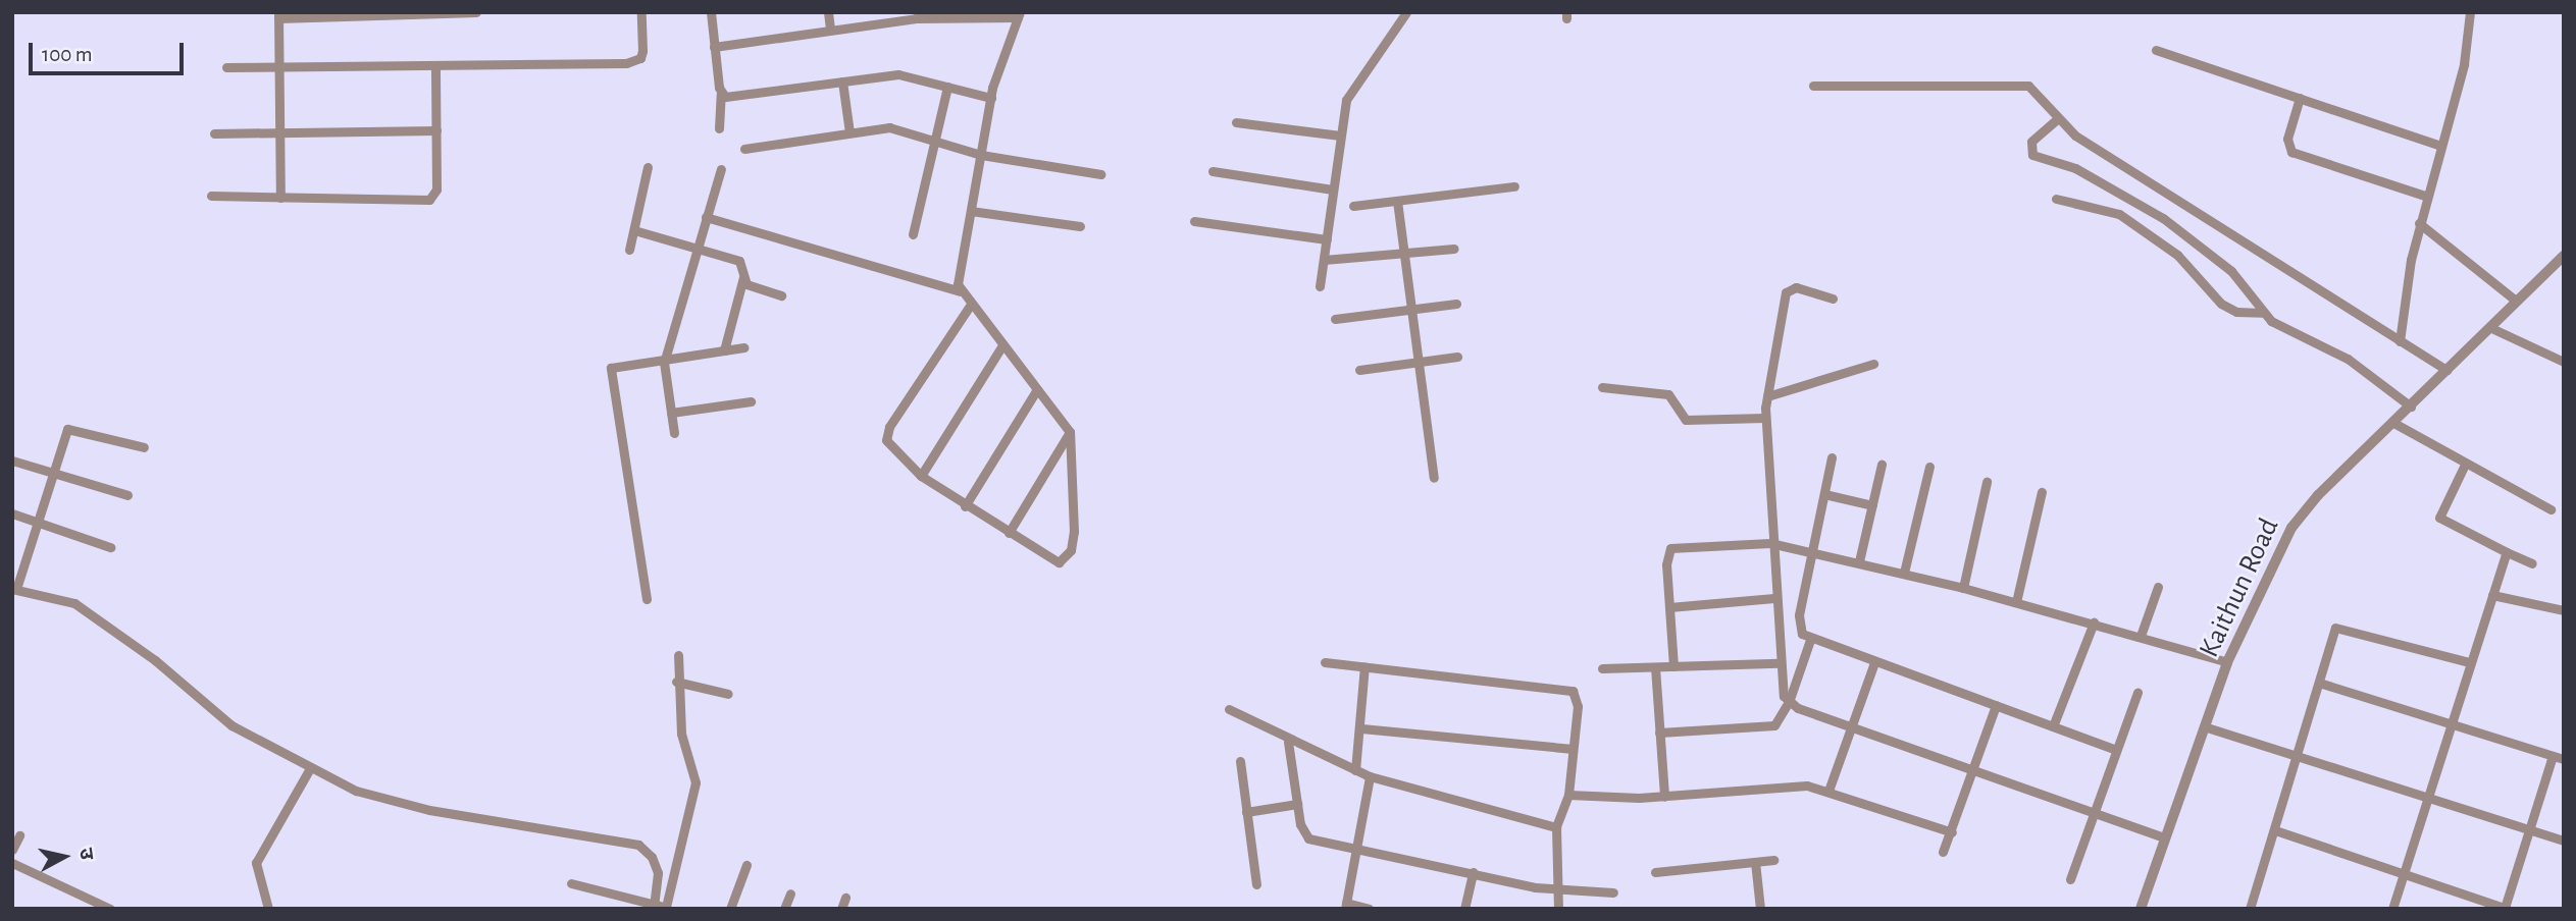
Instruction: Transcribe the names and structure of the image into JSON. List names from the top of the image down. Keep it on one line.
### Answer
{"streets":{"street":["Kaithun Road"]},"scale_bar":"100 m","north":"right"}
